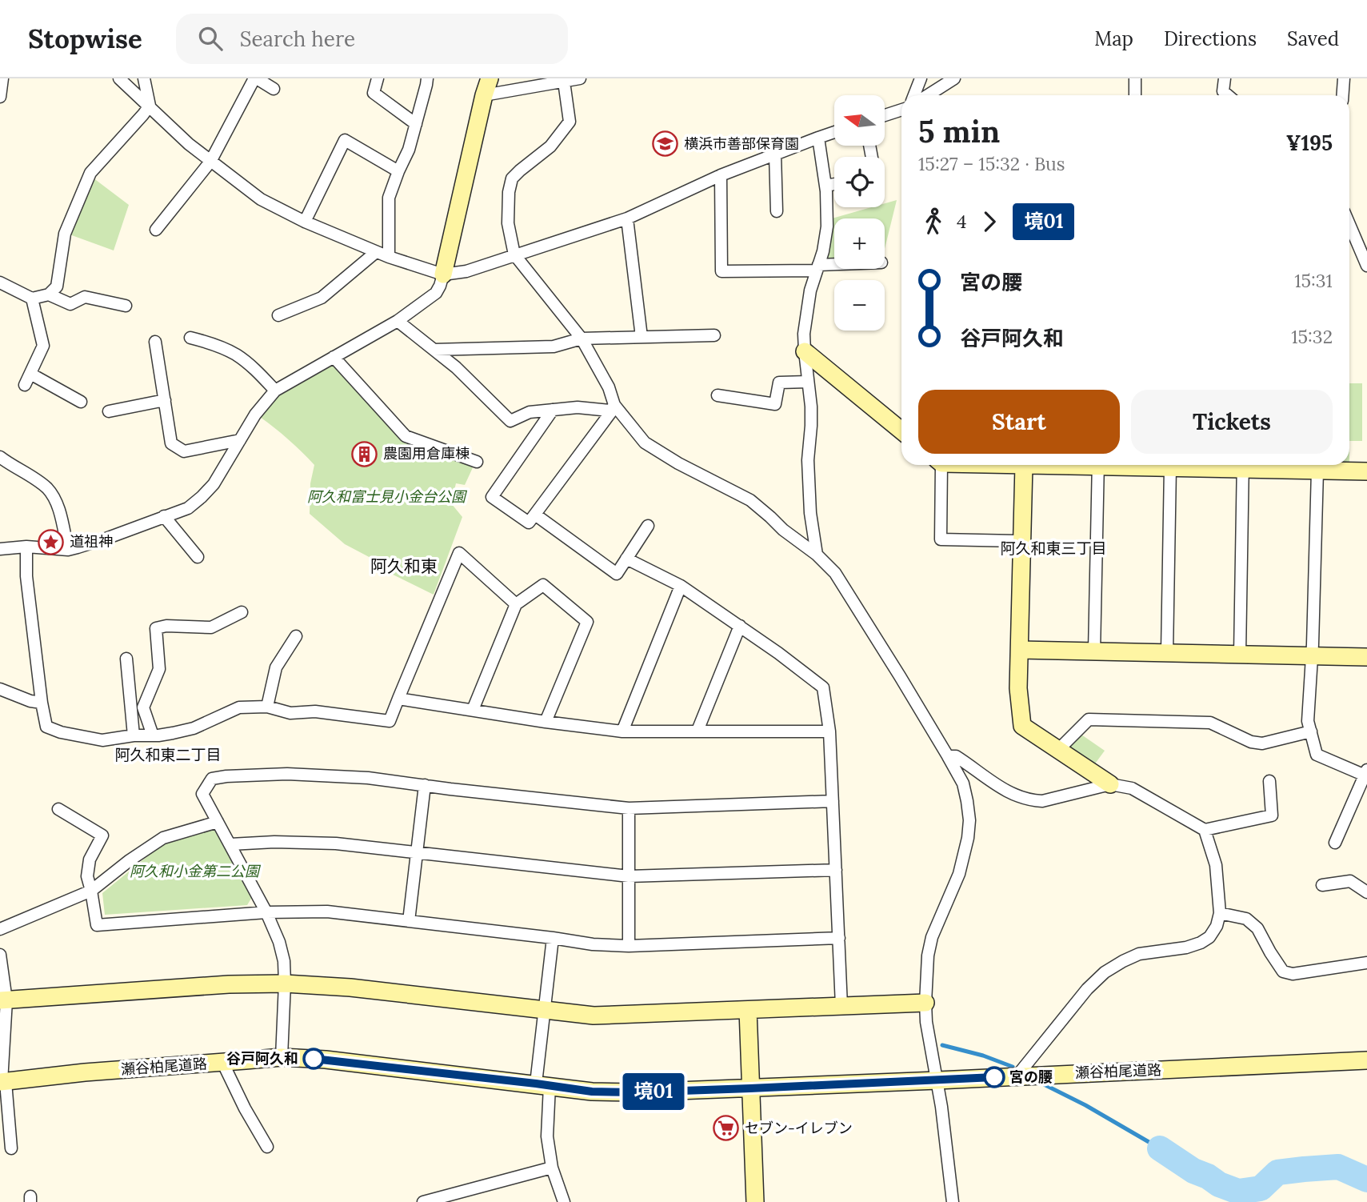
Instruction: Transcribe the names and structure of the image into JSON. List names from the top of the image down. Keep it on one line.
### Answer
{"streets":{"street":["瀬谷柏尾道路"]},"districts":["阿久和東三丁目","阿久和東","阿久和東二丁目"],"parks":["阿久和富士見小金台公園","阿久和小金第二公園"],"places":{"school or university":["横浜市善部保育園"],"building":["農園用倉庫棟"],"place":["道祖神"],"other":["谷戸阿久和","宮の腰"],"supermarket":["セブン-イレブン"]},"lines":["bus line 境01"],"north":"left","page":{"header":"Stopwise","search":"Search here","nav":["Map","Directions","Saved"],"on_map":"境01","map_buttons":["+","−"],"heading":["5 min","15:27 – 15:32 · Bus","¥195"],"legs":["4","境01"],"list":[{"name":"宮の腰","value":"15:31"},{"name":"谷戸阿久和","value":"15:32"}],"buttons":["Start","Tickets"]}}
